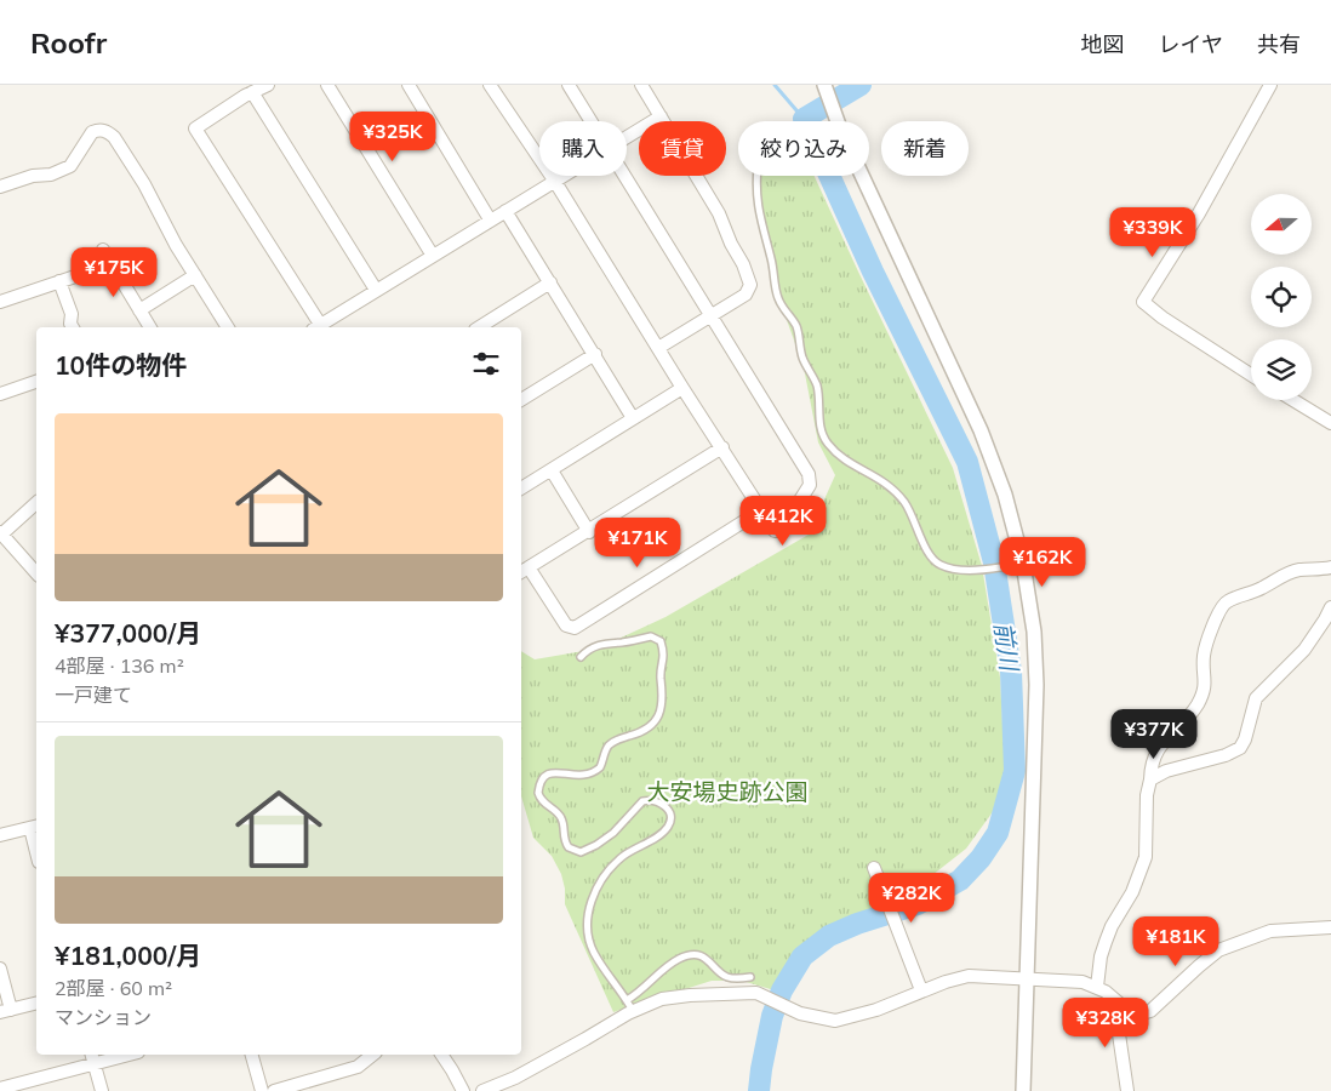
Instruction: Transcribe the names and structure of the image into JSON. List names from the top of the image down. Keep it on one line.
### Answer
{"water":["前川"],"parks":["大安場史跡公園"],"north":"left","page":{"header":"Roofr","nav":["地図","レイヤ","共有"],"price":["¥325K","¥339K","¥175K","¥412K","¥171K","¥162K","¥377K","¥282K","¥181K","¥328K"],"chip":["購入","賃貸","絞り込み","新着"],"heading":"10件の物件","list":[{"name":"¥377,000/月","note":"4部屋 · 136 m² · 一戸建て"},{"name":"¥181,000/月","note":"2部屋 · 60 m² · マンション"}]}}
